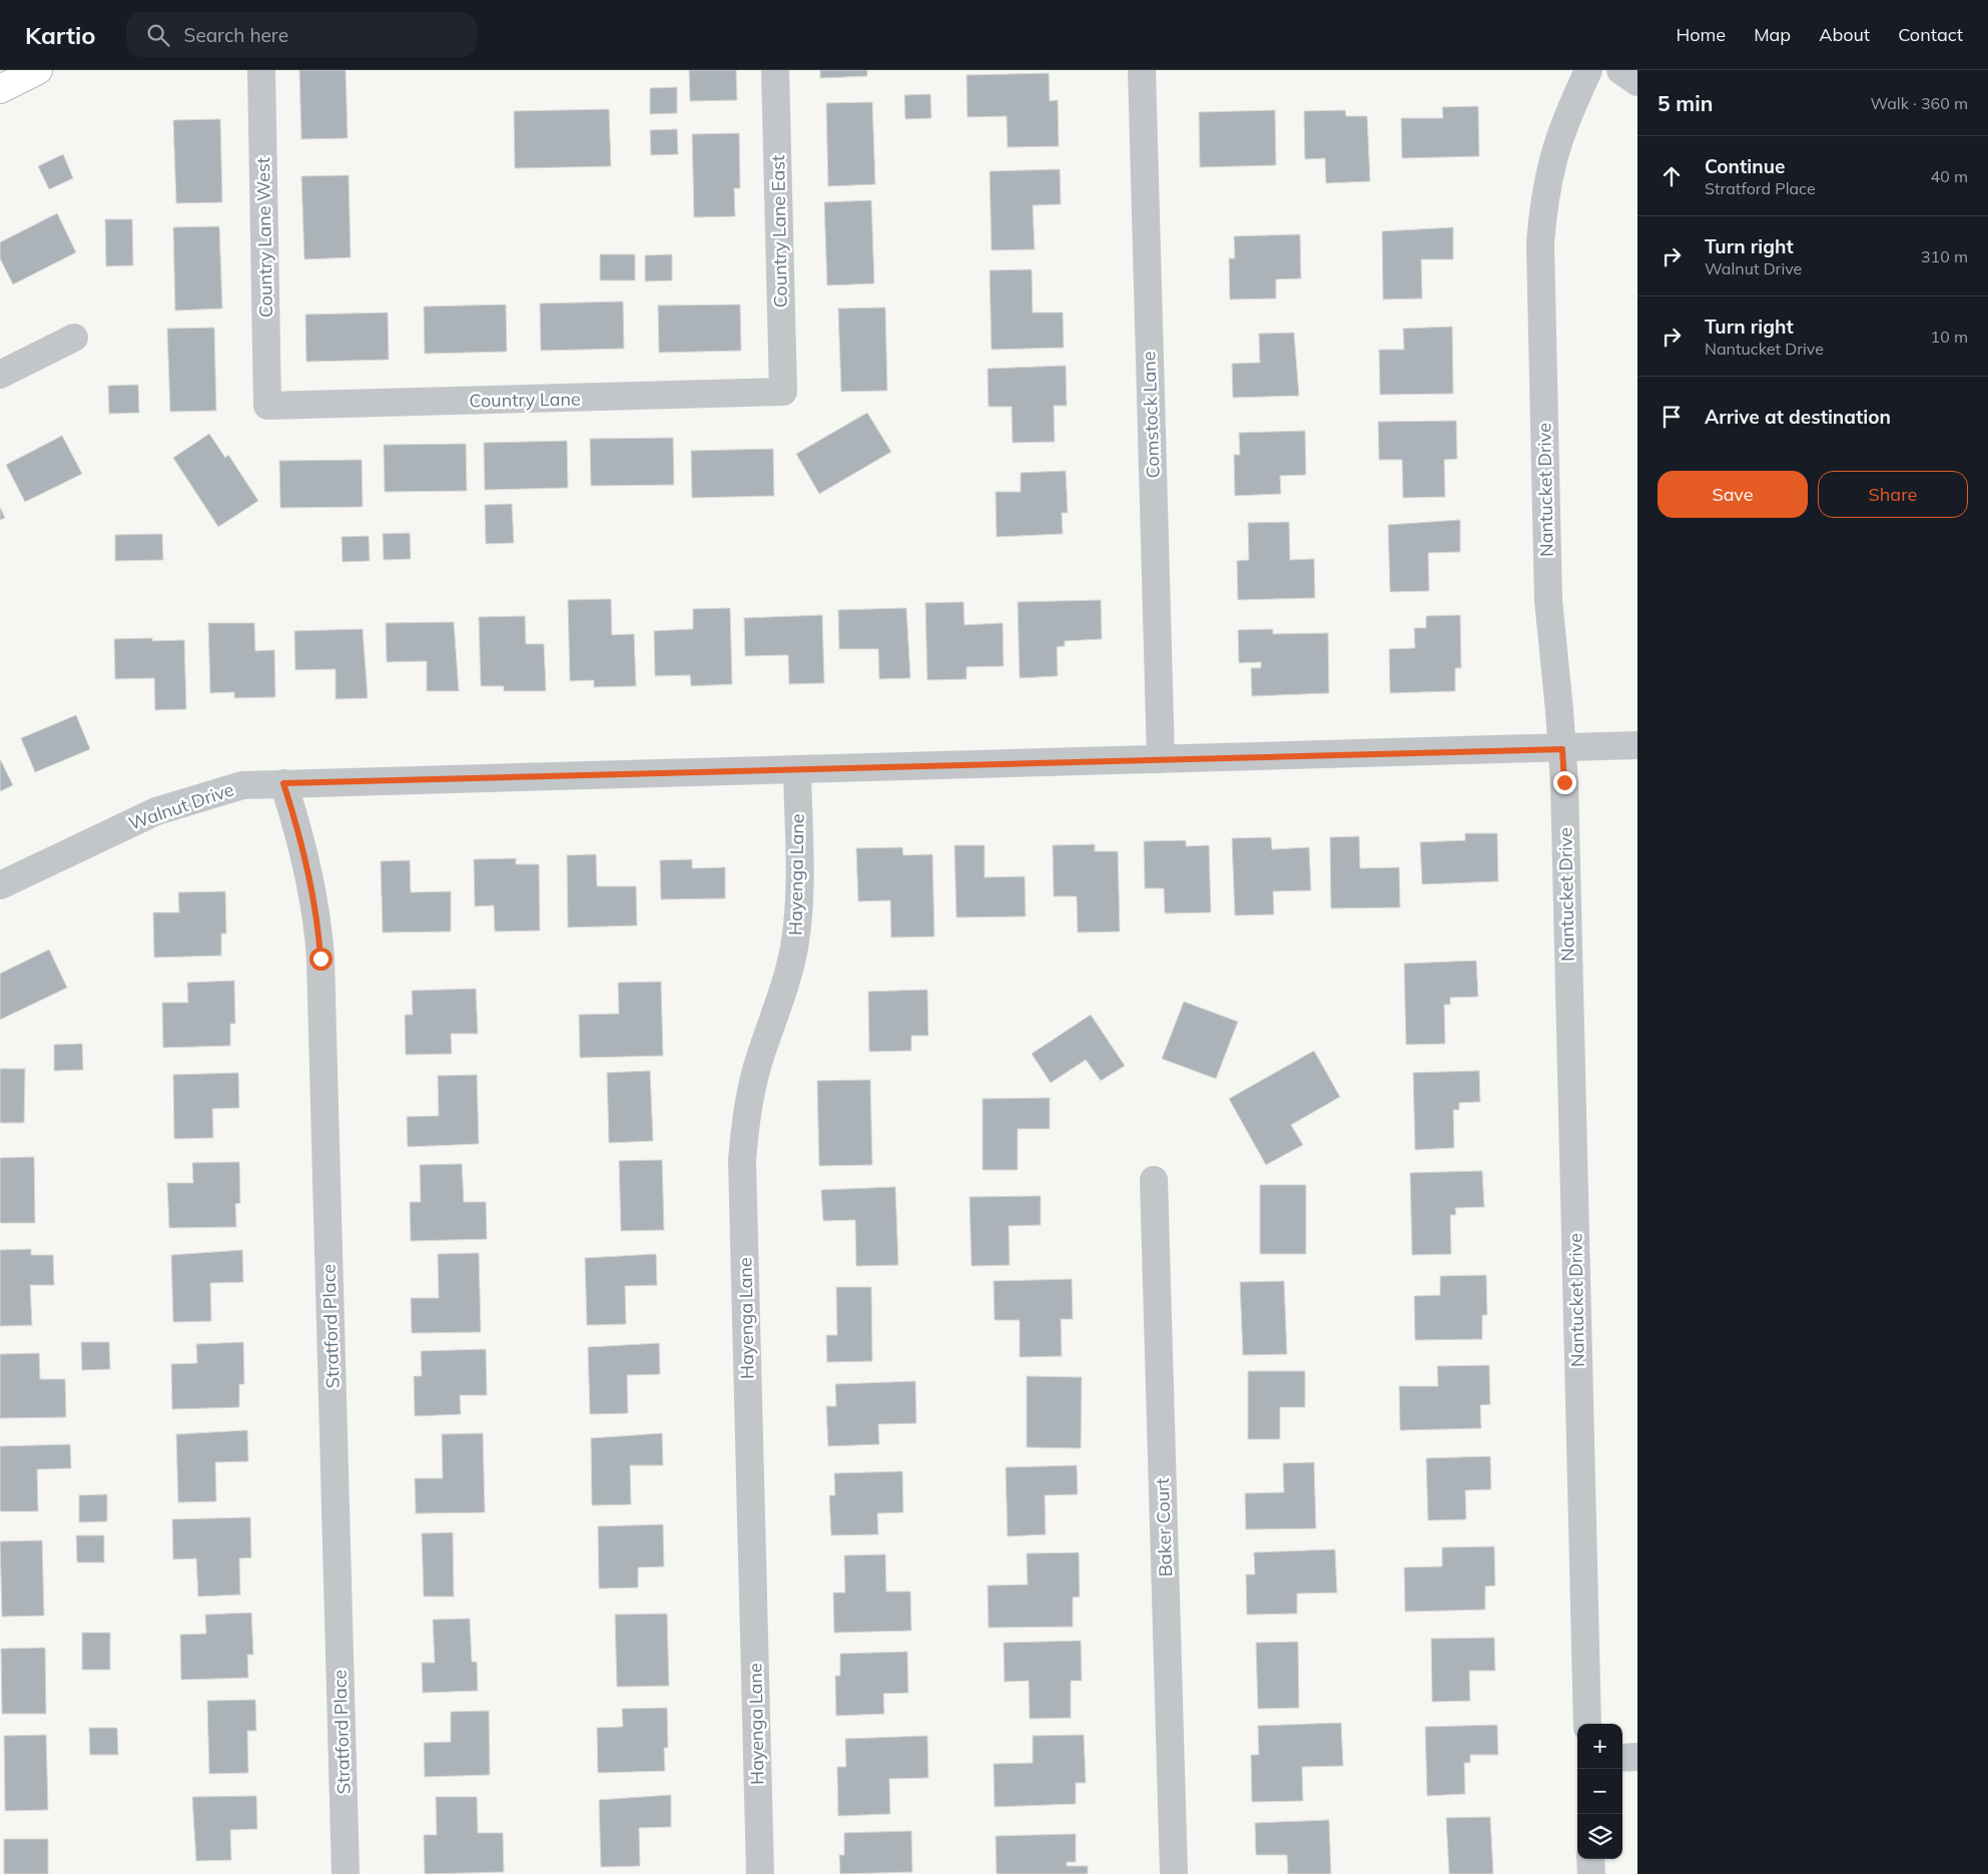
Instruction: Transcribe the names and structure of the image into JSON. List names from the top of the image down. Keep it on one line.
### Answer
{"streets":{"street":["Country Lane East","Country Lane West","Country Lane","Comstock Lane","Nantucket Drive","Walnut Drive","Hayenga Lane","Stratford Place","Baker Court"]},"crossings":[["Country Lane East","Country Lane"],["Country Lane West","Country Lane"],["Comstock Lane","Walnut Drive"],["Nantucket Drive","Walnut Drive"],["Walnut Drive","Hayenga Lane"],["Walnut Drive","Stratford Place"]],"page":{"header":"Kartio","search":"Search here","nav":["Home","Map","About","Contact"],"heading":["5 min","Walk · 360 m"],"list":[["Continue","Stratford Place","40 m"],["Turn right","Walnut Drive","310 m"],["Turn right","Nantucket Drive","10 m"],"Arrive at destination"],"buttons":["Save","Share"],"map_buttons":["+","−"]}}
